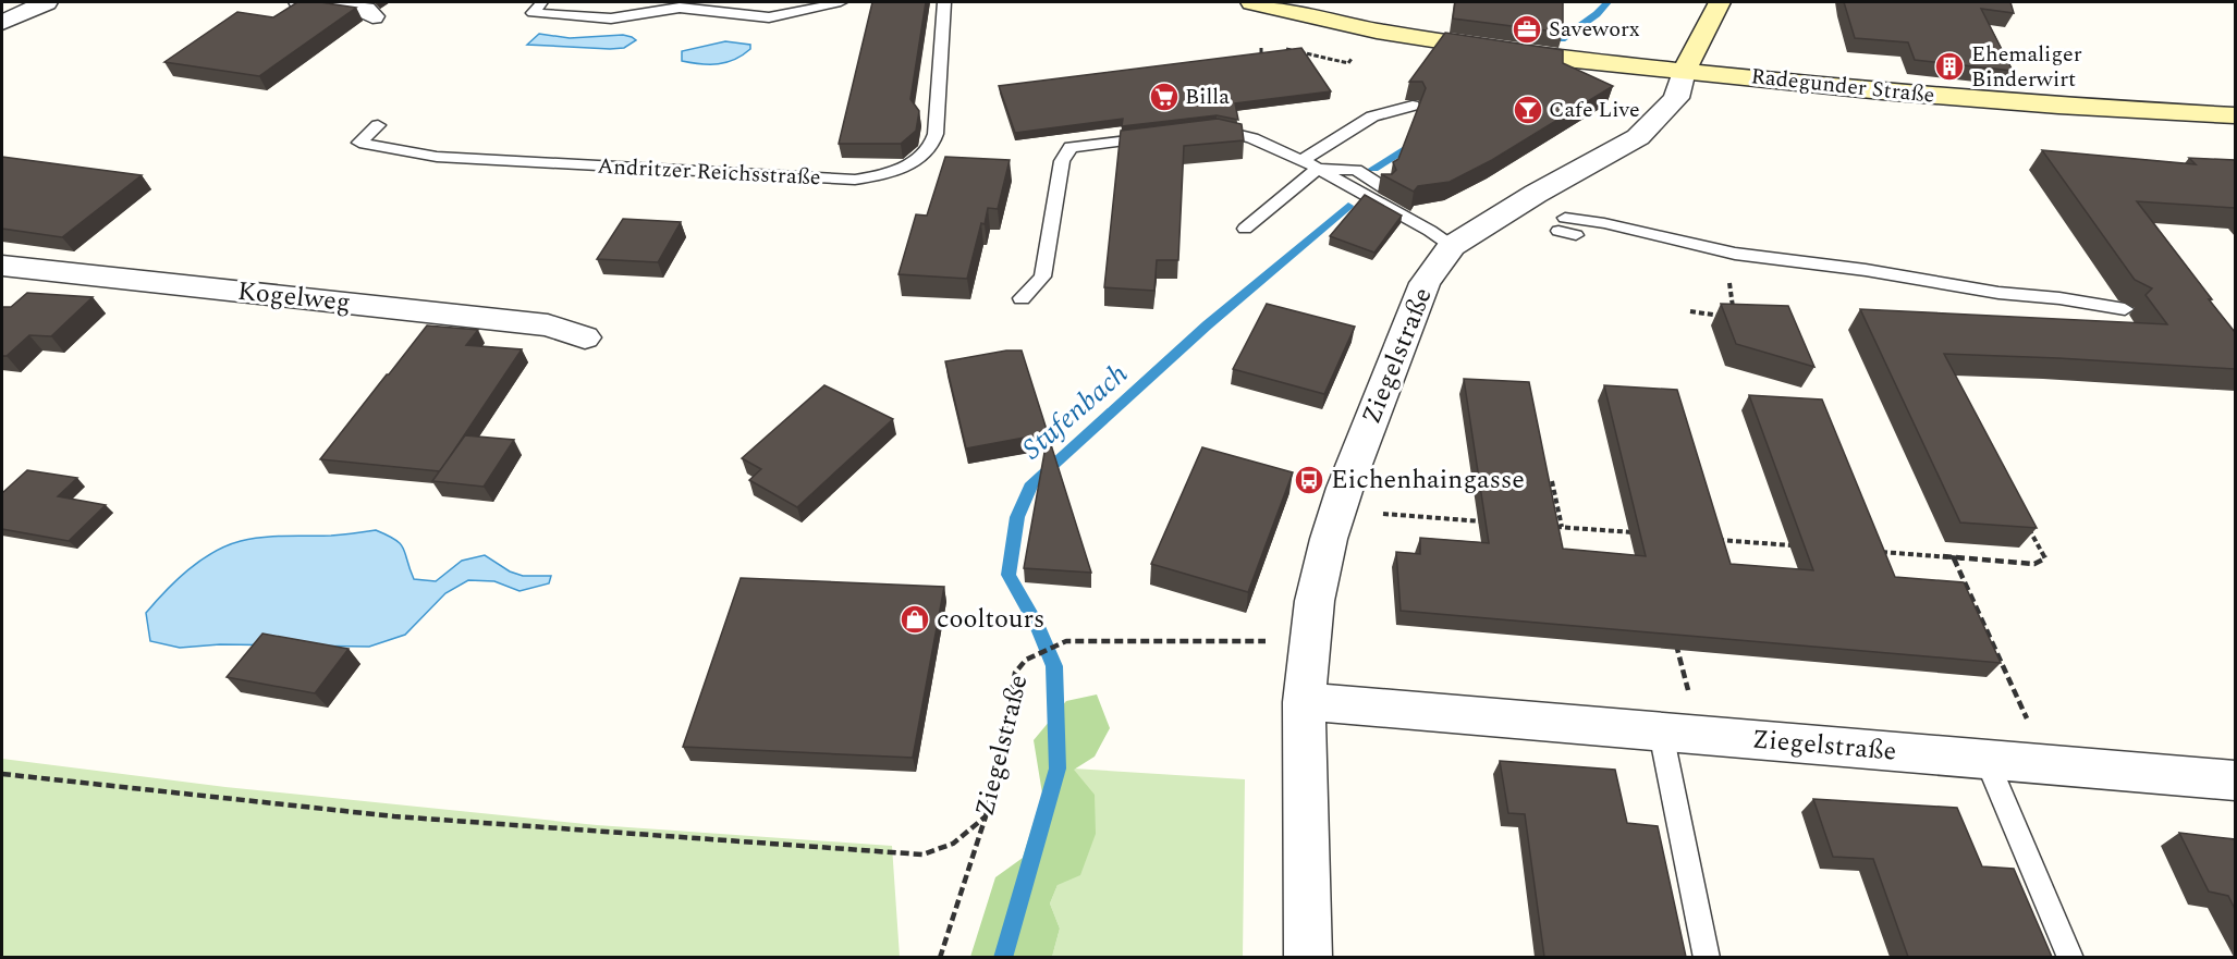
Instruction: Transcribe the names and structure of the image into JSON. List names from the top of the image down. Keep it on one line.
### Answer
{"streets":{"main road":["Radegunder Straße"],"street":["Kogelweg","Ziegelstraße"],"lane":["Andritzer Reichsstraße"]},"crossings":[["Radegunder Straße","Ziegelstraße"]],"water":["Stufenbach"],"places":{"office":["Saveworx"],"building":["Ehemaliger Binderwirt"],"supermarket":["Billa"],"bar":["Cafe Live"],"bus stop":["Eichenhaingasse"],"shop":["cooltours"]}}
